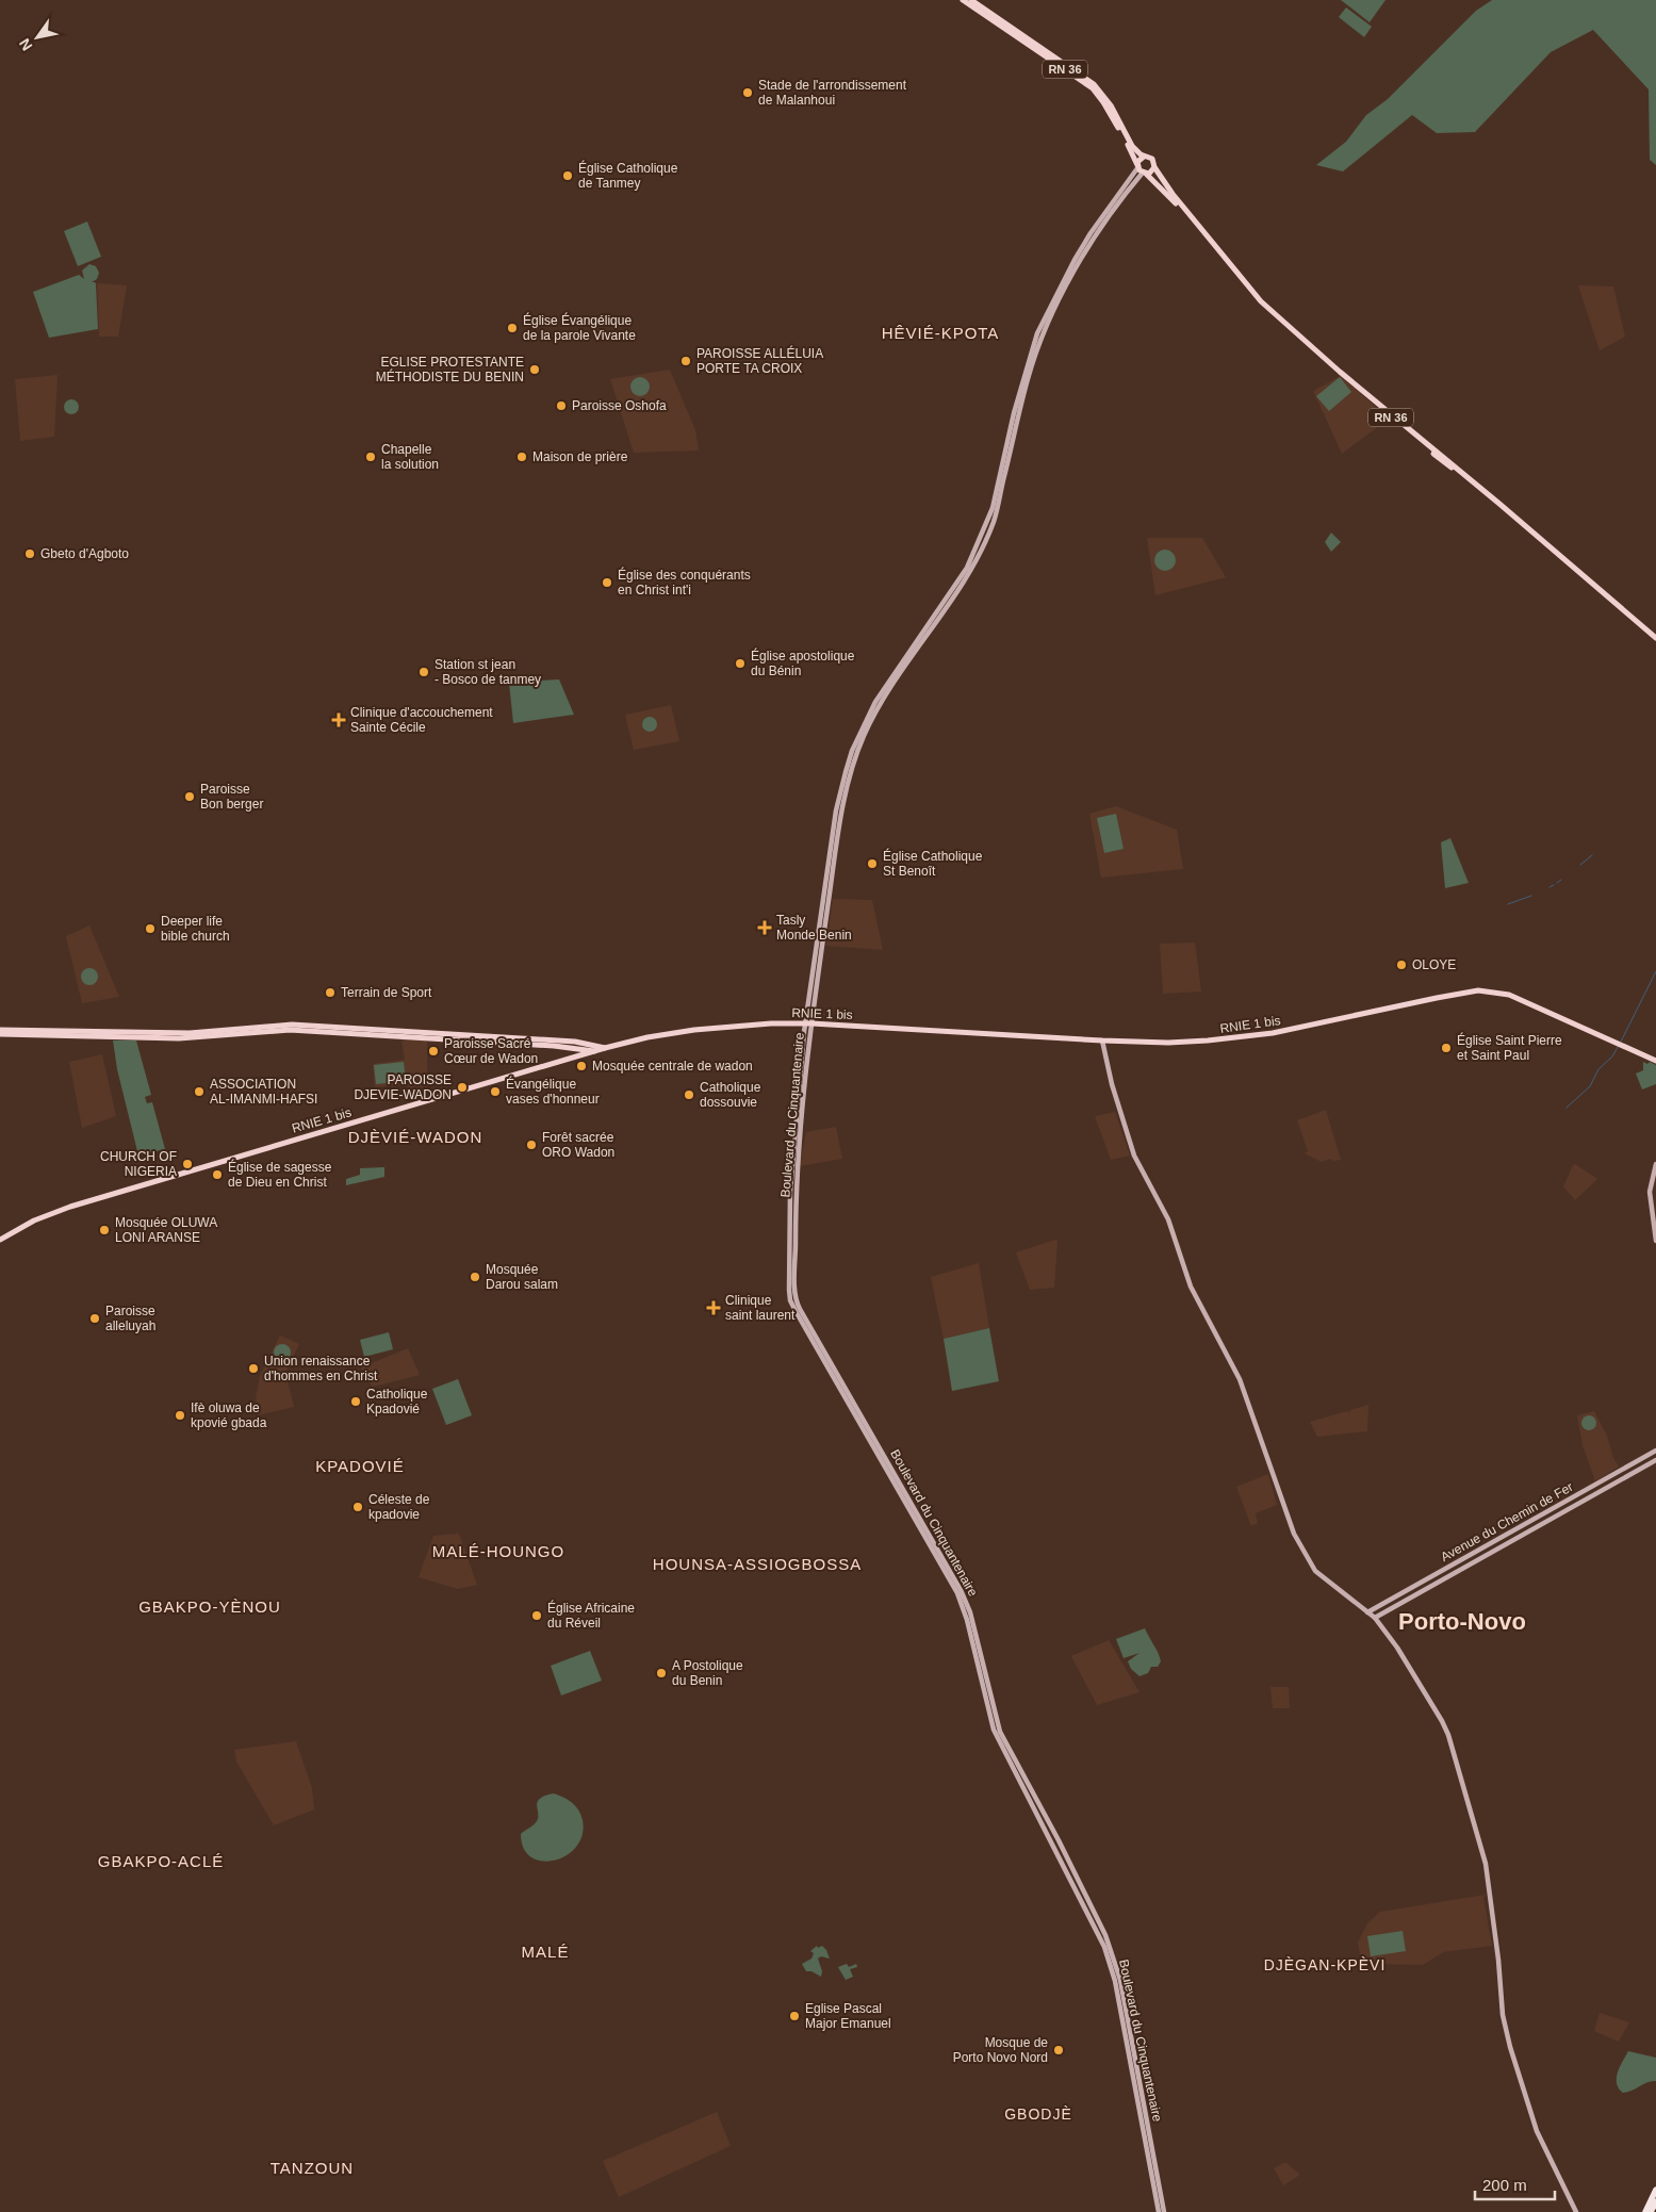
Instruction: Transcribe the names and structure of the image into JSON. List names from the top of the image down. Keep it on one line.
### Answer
{"streets":{"main road":["RN 36","RNIE 1 bis","Boulevard du Cinquantenaire","Avenue du Chemin de Fer"]},"crossings":[["RNIE 1 bis","Boulevard du Cinquantenaire"]],"districts":["HÊVIÉ-KPOTA","DJÈVIÉ-WADON","KPADOVIÉ","MALÉ-HOUNGO","HOUNSA-ASSIOGBOSSA","GBAKPO-YÈNOU","Porto-Novo","GBAKPO-ACLÉ","MALÉ","DJÈGAN-KPÈVI","GBODJÈ","TANZOUN"],"places":{"other":["Stade de l'arrondissement de Malanhoui","Église Catholique de Tanmey","Église Évangélique de la parole Vivante","PAROISSE ALLÉLUIA PORTE TA CROIX","EGLISE PROTESTANTE MÉTHODISTE DU BENIN","Paroisse Oshofa","Chapelle la solution","Maison de prière","Gbeto d'Agboto","Église des conquérants en Christ int'i","Église apostolique du Bénin","Station st jean - Bosco de tanmey","Paroisse Bon berger","Église Catholique St Benoît","Deeper life bible church","OLOYE","Terrain de Sport","Église Saint Pierre et Saint Paul","Paroisse Sacré Cœur de Wadon","Mosquée centrale de wadon","PAROISSE DJEVIE-WADON","ASSOCIATION AL-IMANMI-HAFSI","Évangélique vases d'honneur","Catholique dossouvie","Forêt sacrée ORO Wadon","CHURCH OF NIGERIA","Église de sagesse de Dieu en Christ","Mosquée OLUWA LONI ARANSE","Mosquée Darou salam","Paroisse alleluyah","Union renaissance d'hommes en Christ","Catholique Kpadovié","Ifè oluwa de kpovié gbada","Céleste de kpadovie","Église Africaine du Réveil","A Postolique du Benin","Eglise Pascal Major Emanuel","Mosque de Porto Novo Nord"],"health":["Clinique d'accouchement Sainte Cécile","Tasly Monde Benin","Clinique saint laurent"]},"scale_bar":"200 m","north":"bottom left"}
